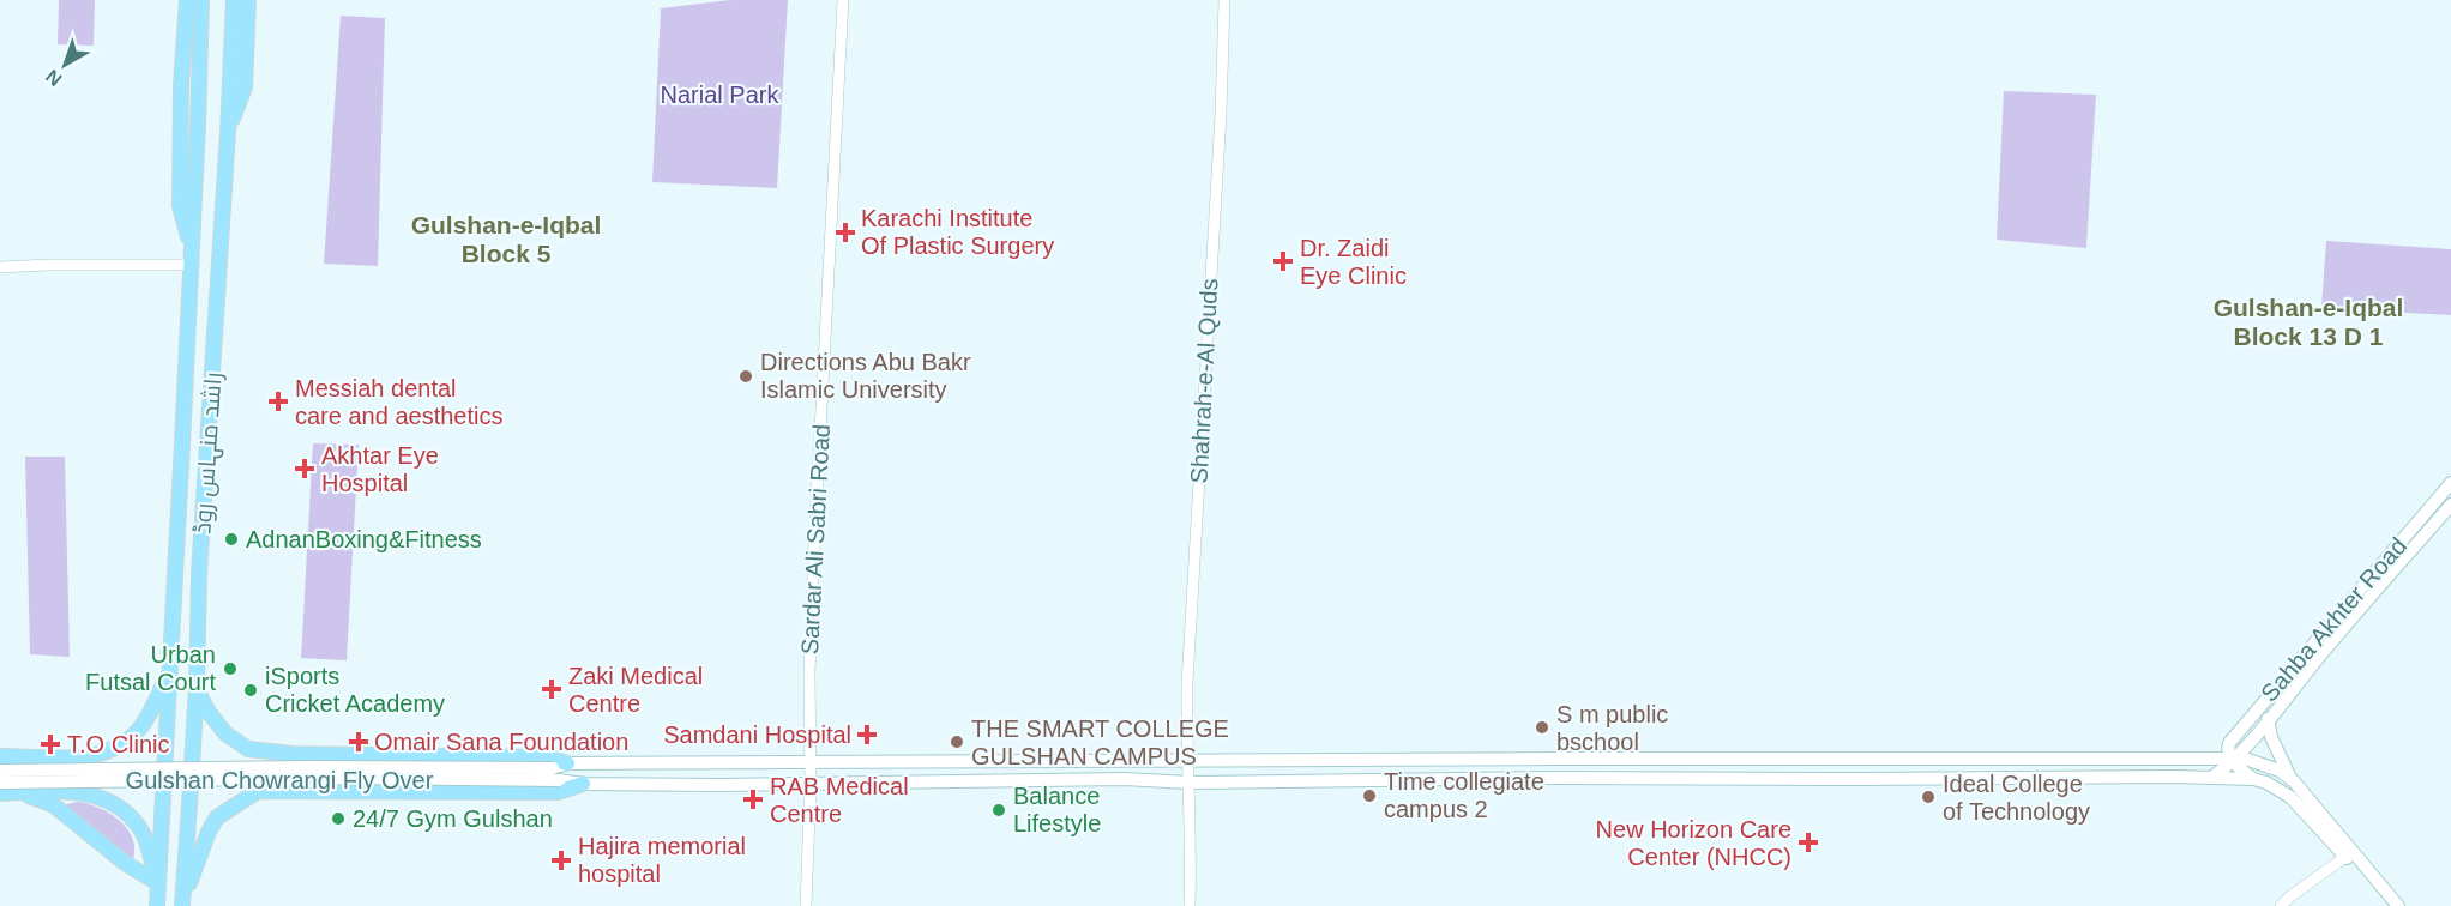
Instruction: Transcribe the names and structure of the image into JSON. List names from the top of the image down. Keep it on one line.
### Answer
{"streets":{"main road":["راشد منہاس روڈ","Sahba Akhter Road","Gulshan Chowrangi Fly Over"],"street":["Shahrah-e-Al Quds","Sardar Ali Sabri Road"]},"districts":["Gulshan-e-Iqbal Block 5","Gulshan-e-Iqbal Block 13 D 1"],"parks":["Narial Park"],"places":{"health":["Karachi Institute Of Plastic Surgery","Dr. Zaidi Eye Clinic","Messiah dental care and aesthetics","Akhtar Eye Hospital","Zaki Medical Centre","Samdani Hospital","Omair Sana Foundation","T.O Clinic","RAB Medical Centre","New Horizon Care Center (NHCC)","Hajira memorial hospital"],"other":["Directions Abu Bakr Islamic University","AdnanBoxing&Fitness","Urban Futsal Court","iSports Cricket Academy","S m public bschool","THE SMART COLLEGE GULSHAN CAMPUS","Time collegiate campus 2","Ideal College of Technology","Balance Lifestyle","24/7 Gym Gulshan"]},"north":"bottom left"}
